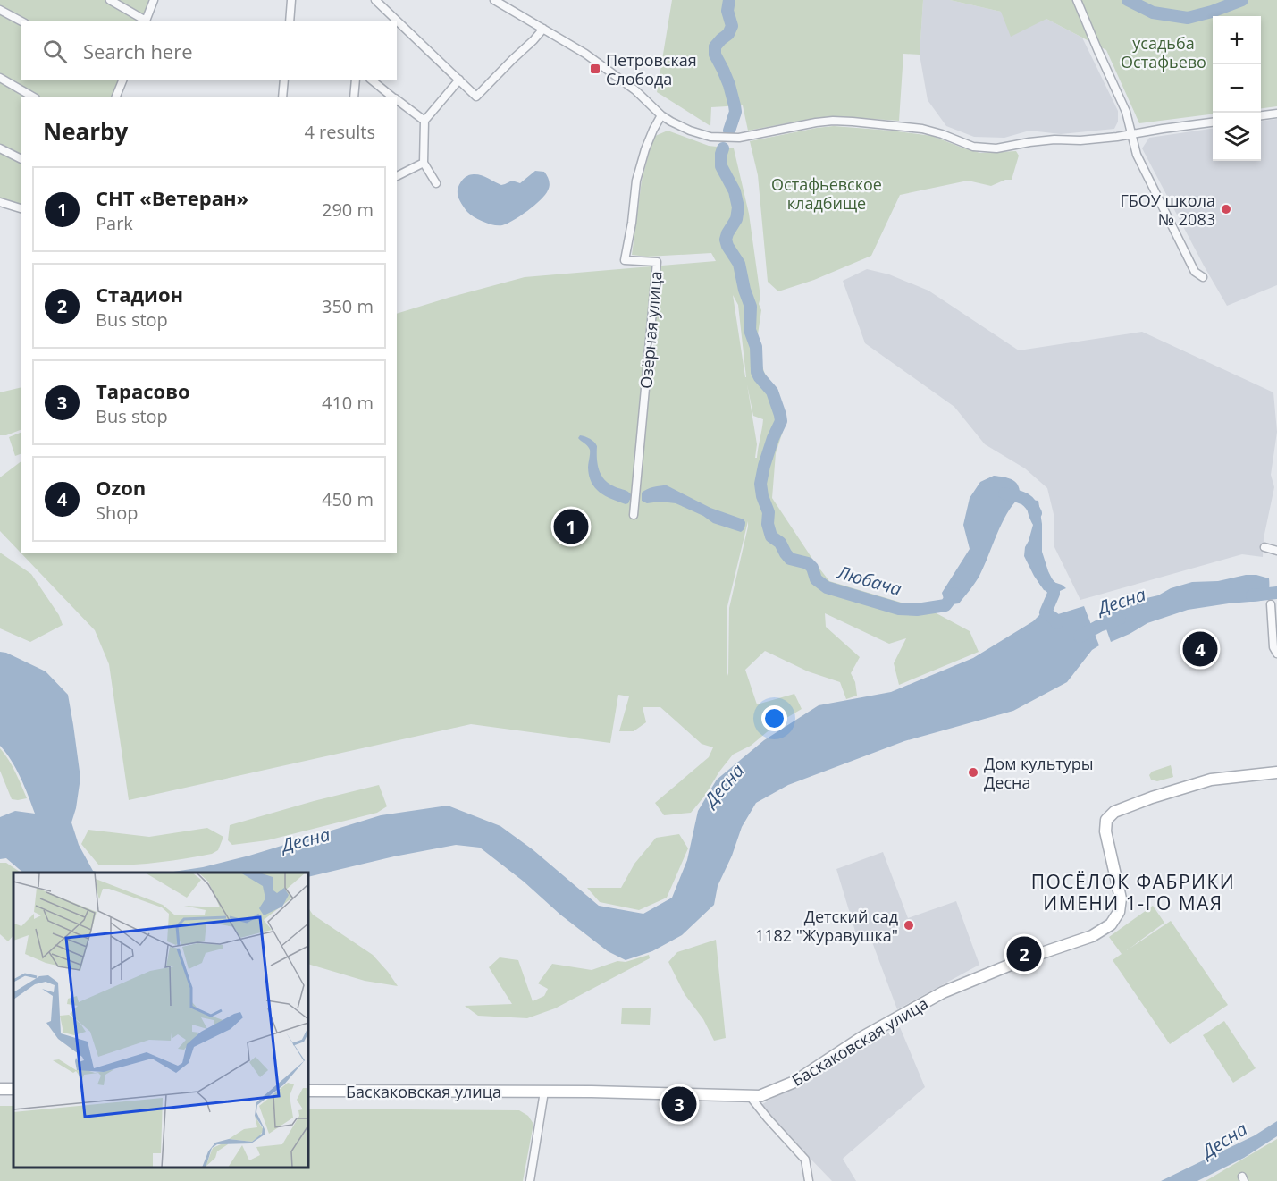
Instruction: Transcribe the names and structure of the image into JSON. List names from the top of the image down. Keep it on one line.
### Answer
{"streets":{"street":["Озёрная улица","Баскаковская улица"]},"districts":["ПОСЁЛОК ФАБРИКИ ИМЕНИ 1-ГО МАЯ"],"water":["Любача","Десна"],"parks":["усадьба Остафьево","Остафьевское кладбище"],"places":{"transit":["Петровская Слобода"],"other":["ГБОУ школа № 2083","Дом культуры Десна","Детский сад 1182 \"Журавушка\""]},"page":{"map_buttons":["+","−"],"search":"Search here","heading":["Nearby","4 results"],"list":[{"mark":"1","name":"СНТ «Ветеран»","note":"Park","value":"290 m"},{"mark":"2","name":"Стадион","note":"Bus stop","value":"350 m"},{"mark":"3","name":"Тарасово","note":"Bus stop","value":"410 m"},{"mark":"4","name":"Ozon","note":"Shop","value":"450 m"}],"pins":["1","4","2","3"]}}
